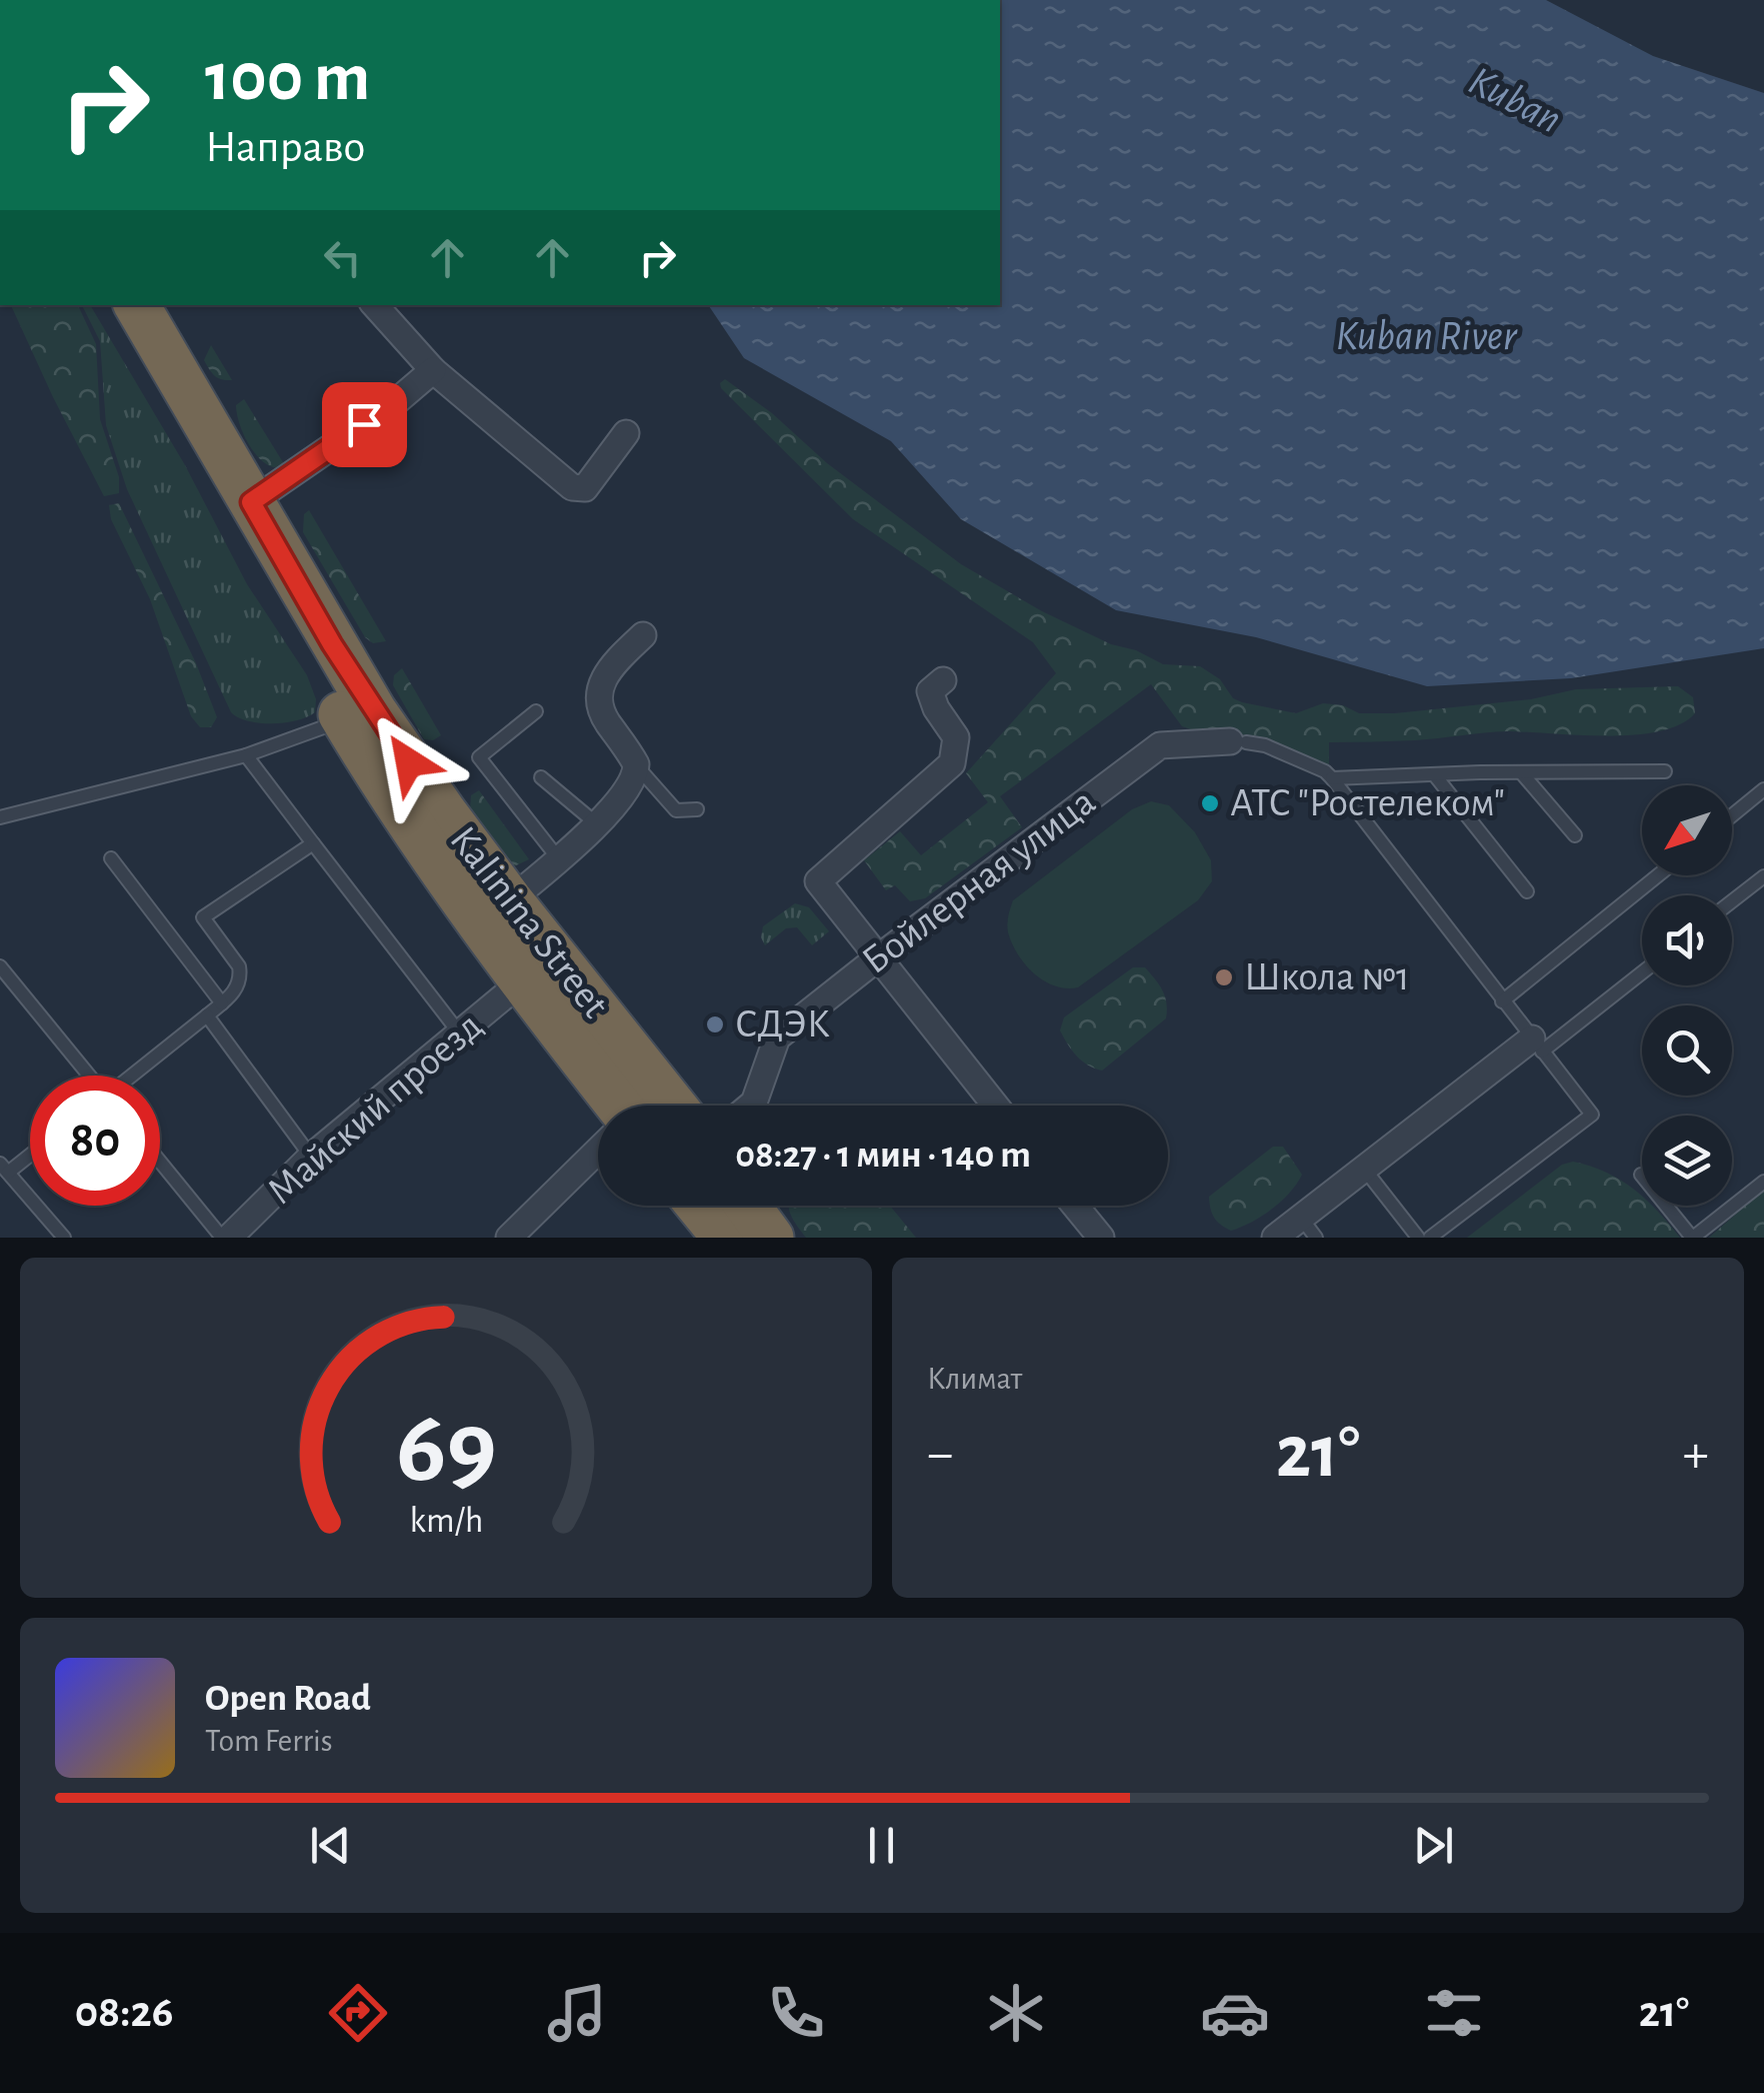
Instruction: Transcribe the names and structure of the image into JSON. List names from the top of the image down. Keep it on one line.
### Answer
{"streets":{"highway":["Kalinina Street"],"street":["Бойлерная улица","Майский проезд"]},"crossings":[["Kalinina Street","Майский проезд"]],"water":["Kuban","Kuban River"],"places":["АТС \"Ростелеком\"","Школа №1","СДЭК"],"north":"bottom left","page":{"turn":["100 m","Направо"],"limit":"80","trip":"08:27 · 1 мин · 140 m","tile":"Климат","heat":["−","21°","+"],"song":["Open Road","Tom Ferris"],"tabs":["08:26","21°"],"gauge":["69","km/h"]}}
